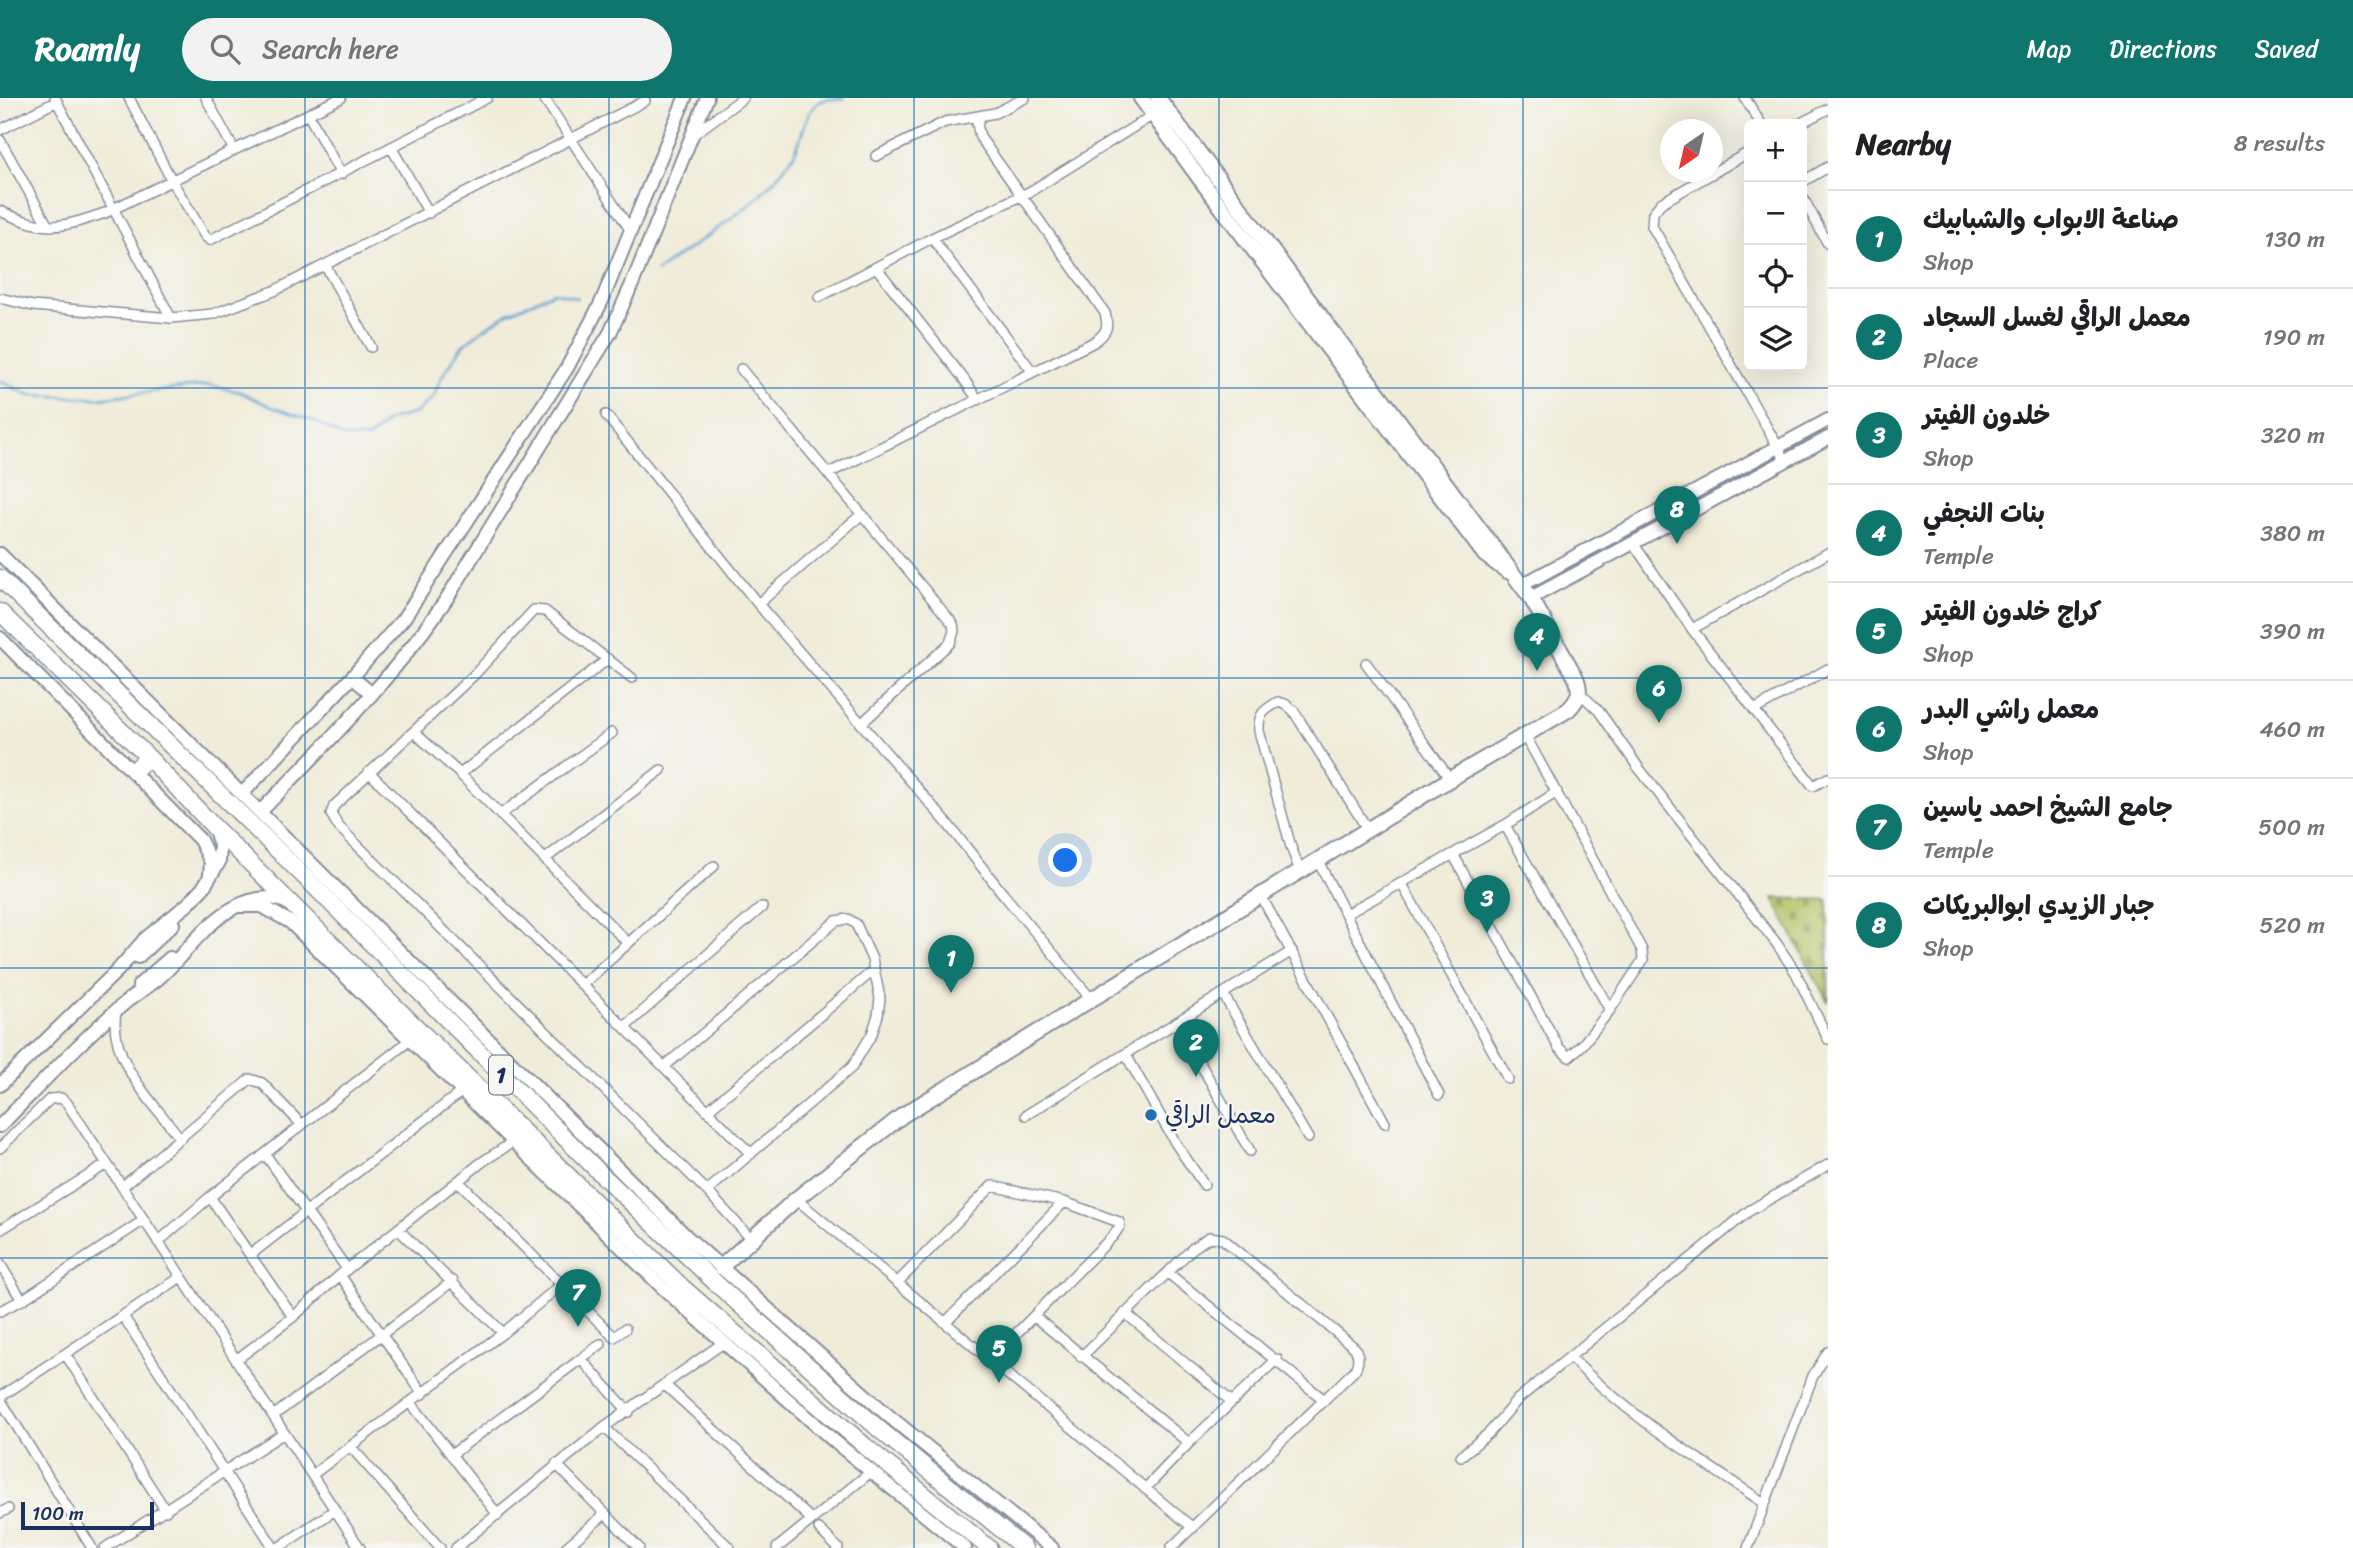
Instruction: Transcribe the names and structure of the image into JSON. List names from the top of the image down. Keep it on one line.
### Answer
{"streets":{"highway":["1"]},"places":["معمل الراقي"],"scale_bar":"100 m","north":"bottom left","page":{"header":"Roamly","search":"Search here","nav":["Map","Directions","Saved"],"heading":["Nearby","8 results"],"map_buttons":["+","−"],"list":[{"mark":"1","name":"صناعة الابواب والشبابيك","note":"Shop","value":"130 m"},{"mark":"2","name":"معمل الراقي لغسل السجاد","note":"Place","value":"190 m"},{"mark":"3","name":"خلدون الفيتر","note":"Shop","value":"320 m"},{"mark":"4","name":"بنات النجفي","note":"Temple","value":"380 m"},{"mark":"5","name":"كراج خلدون الفيتر","note":"Shop","value":"390 m"},{"mark":"6","name":"معمل راشي البدر","note":"Shop","value":"460 m"},{"mark":"7","name":"جامع الشيخ احمد ياسين","note":"Temple","value":"500 m"},{"mark":"8","name":"جبار الزيدي ابوالبريكات","note":"Shop","value":"520 m"}],"pins":["8","4","6","3","1","2","7","5"],"scale":"100 m"}}
